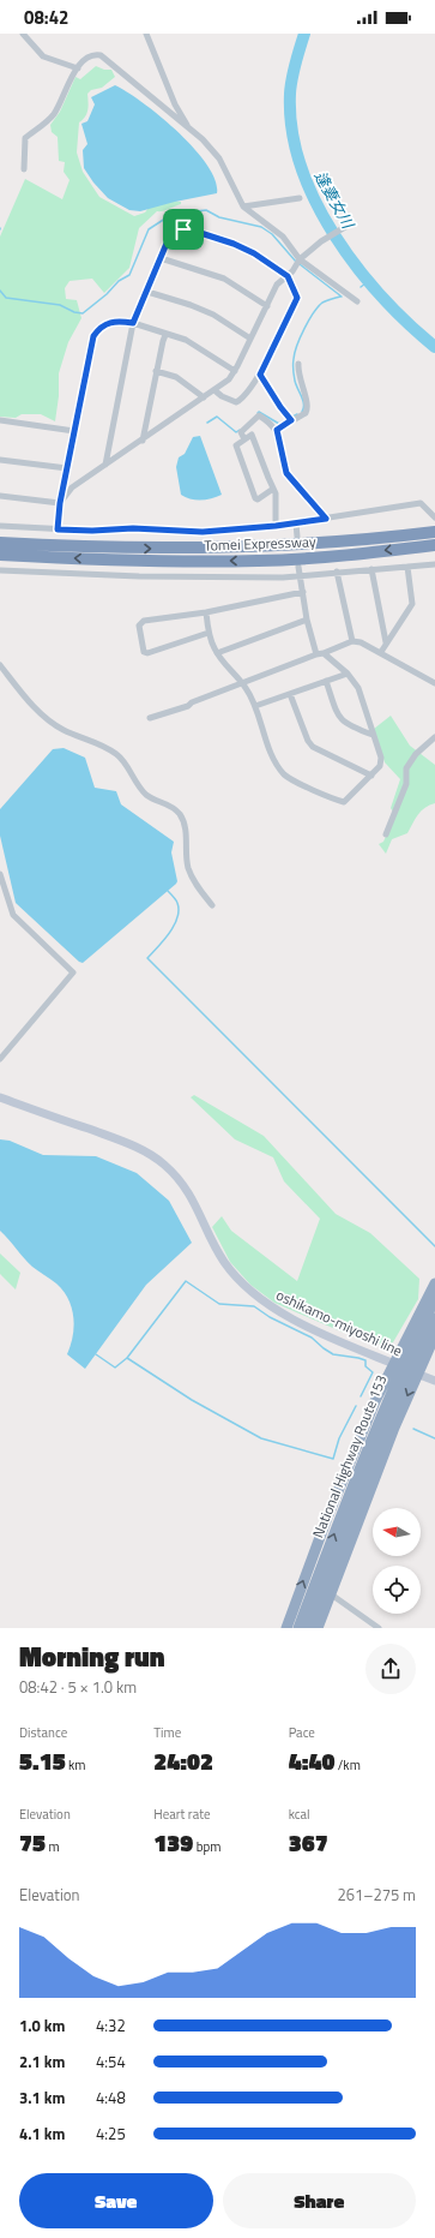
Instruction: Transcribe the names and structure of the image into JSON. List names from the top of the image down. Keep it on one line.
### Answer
{"streets":{"highway":["Tomei Expressway","National Highway Route 153"],"main road":["oshikamo-miyoshi line"]},"water":["逢妻女川"],"north":"left","page":{"status":"08:42","heading":["Morning run","08:42 · 5 × 1.0 km"],"stats":[["Distance","5.15 km"],["Time","24:02"],["Pace","4:40 /km"],["Elevation","75 m"],["Heart rate","139 bpm"],["kcal","367"]],"chart":["Elevation","261–275 m"],"list":[{"name":"1.0 km","note":"4:32"},{"name":"2.1 km","note":"4:54"},{"name":"3.1 km","note":"4:48"},{"name":"4.1 km","note":"4:25"}],"buttons":["Save","Share"]}}
